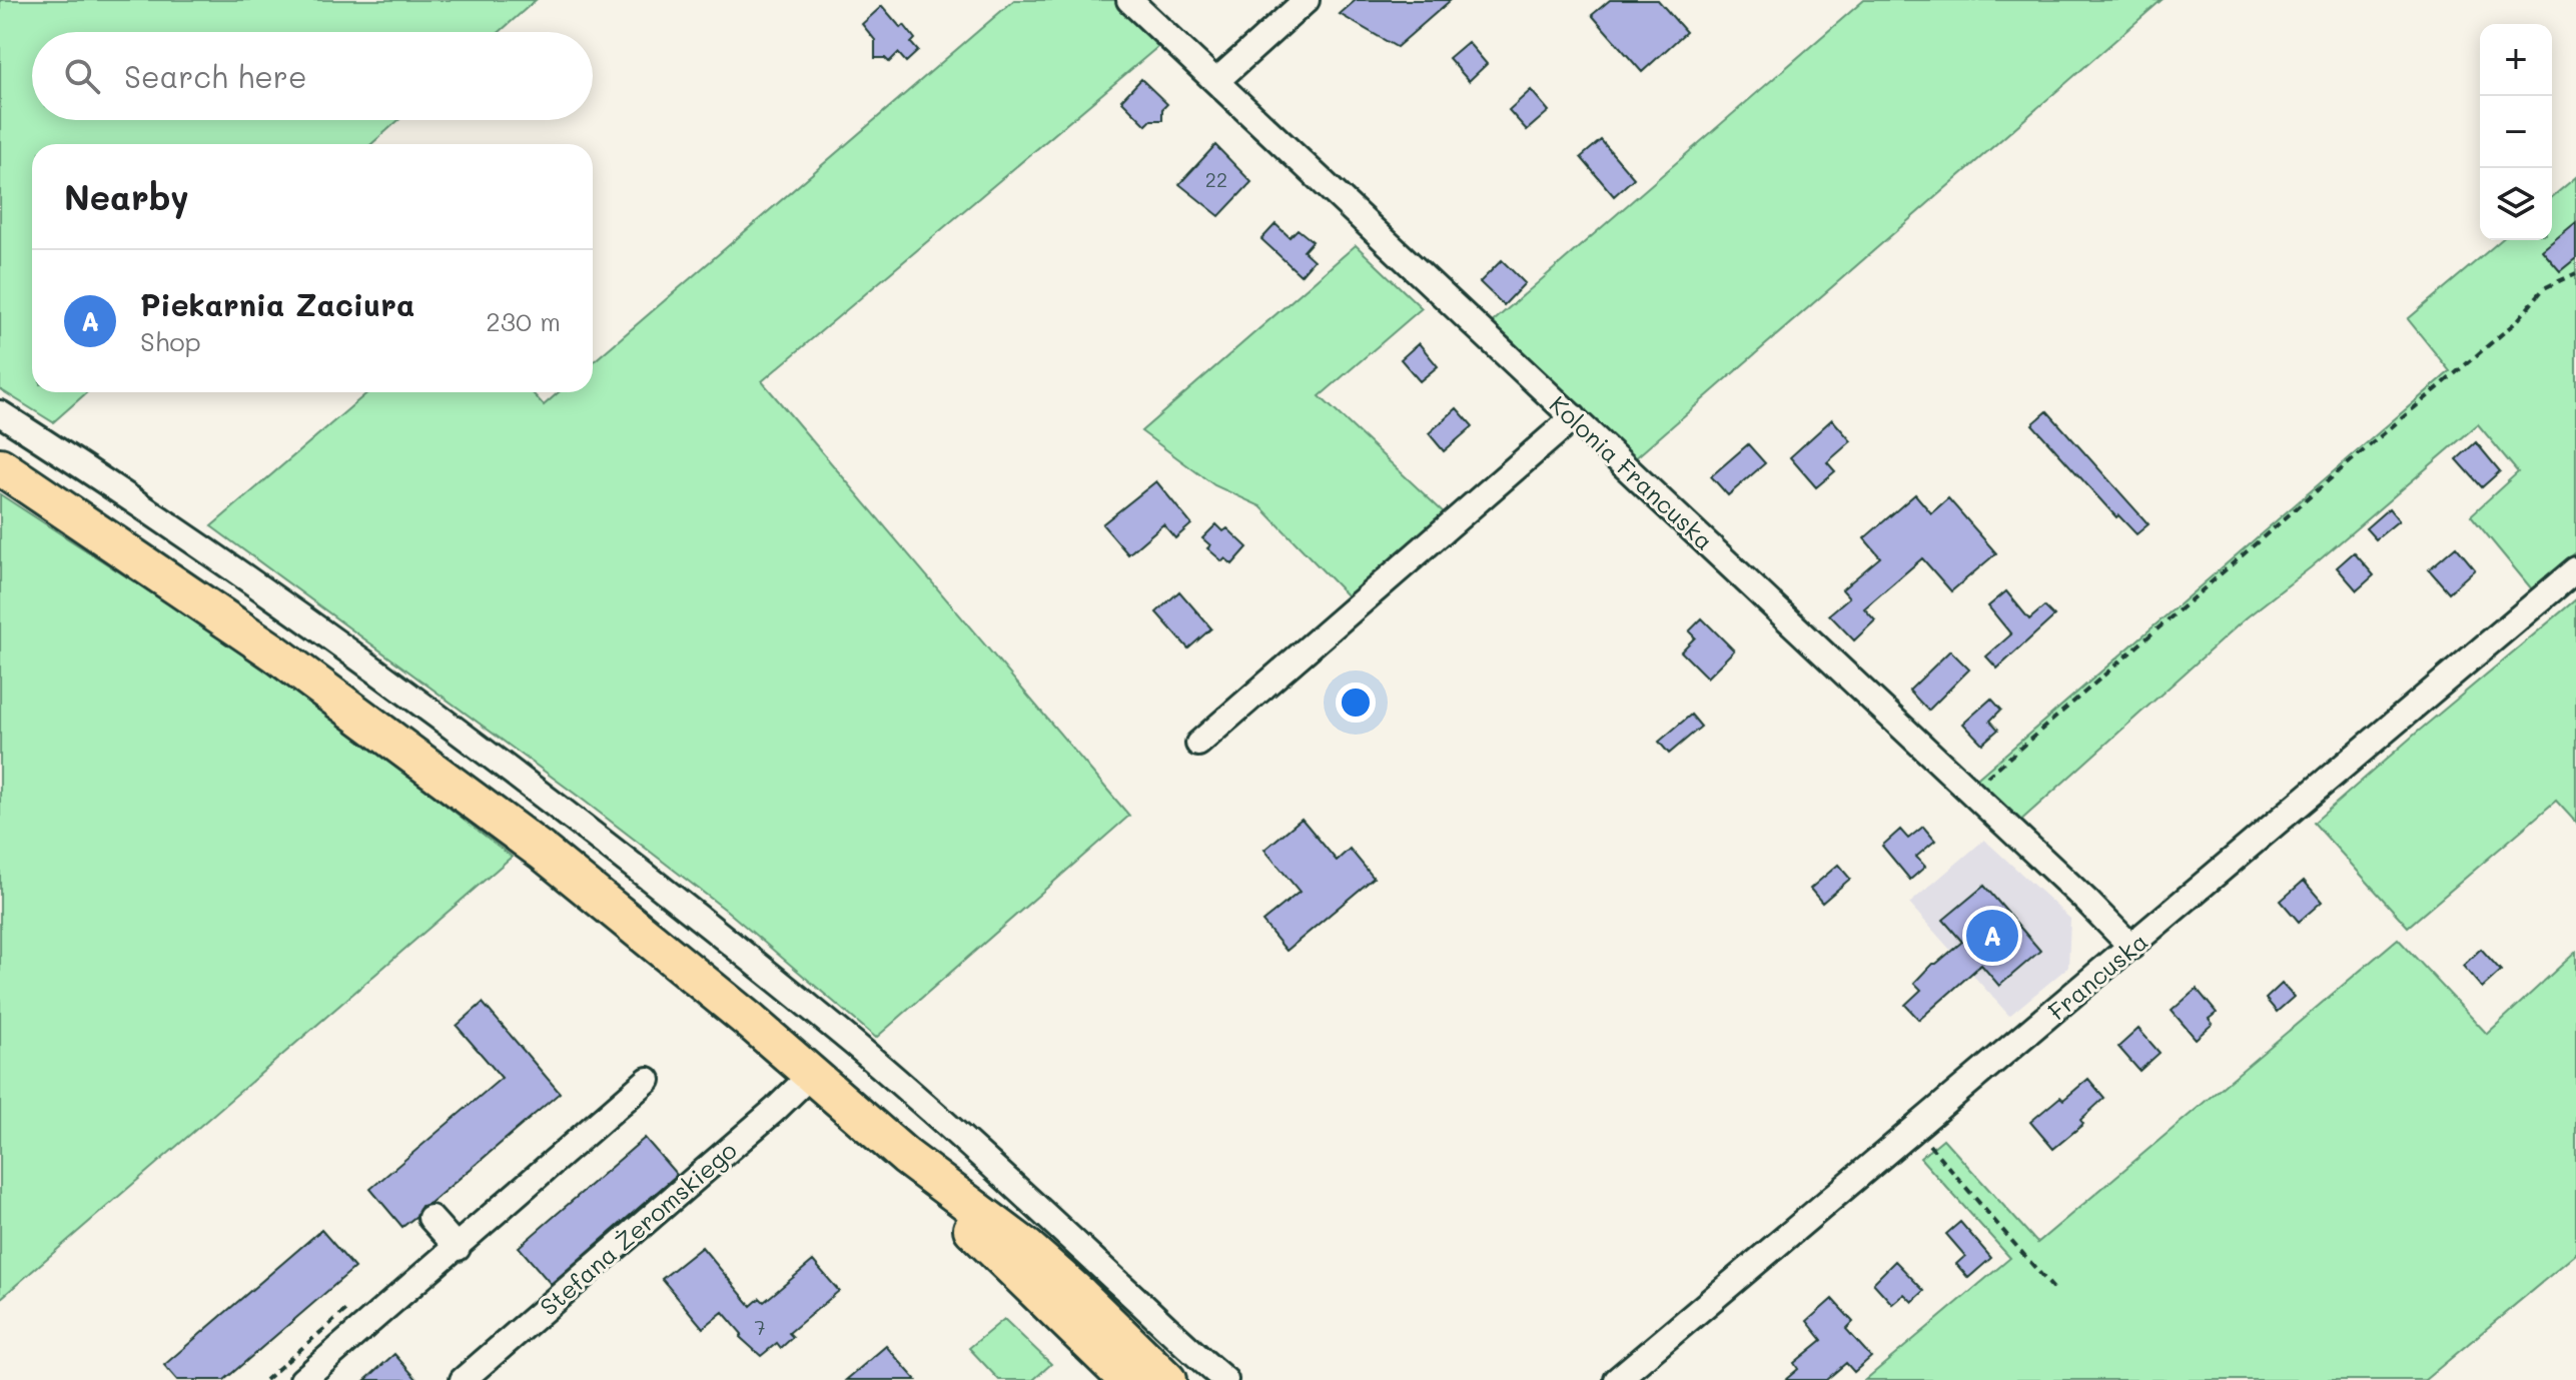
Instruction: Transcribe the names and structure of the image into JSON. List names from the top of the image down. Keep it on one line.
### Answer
{"streets":{"street":["Kolonia Francuska","Francuska","Stefana Żeromskiego"]},"crossings":[["Kolonia Francuska","Francuska"]],"house_numbers":["22","7"],"page":{"map_buttons":["+","−"],"search":"Search here","heading":"Nearby","list":[{"mark":"A","name":"Piekarnia Zaciura","note":"Shop","value":"230 m"}],"pins":"A"}}
